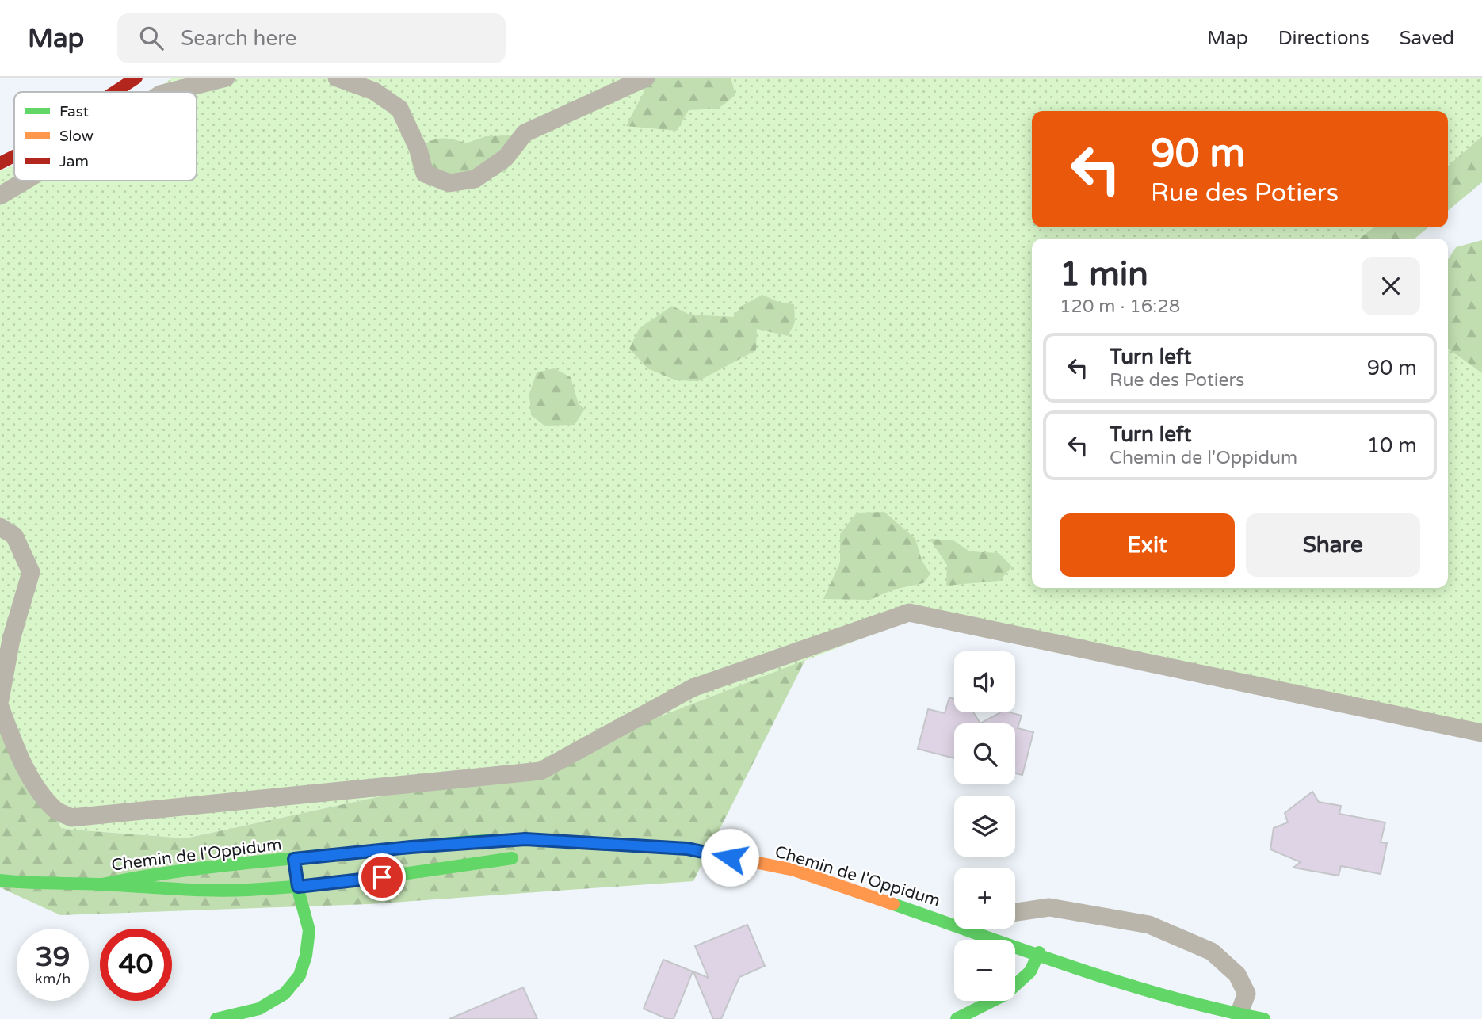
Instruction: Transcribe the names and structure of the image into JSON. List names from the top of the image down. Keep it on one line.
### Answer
{"streets":{"street":["Chemin de l'Oppidum"]},"legend":["Fast","Slow","Jam"],"page":{"header":"Map","search":"Search here","nav":["Map","Directions","Saved"],"turn":["90 m","Rue des Potiers"],"heading":["1 min","120 m · 16:28"],"list":[{"name":"Turn left","note":"Rue des Potiers","value":"90 m"},{"name":"Turn left","note":"Chemin de l'Oppidum","value":"10 m"}],"buttons":["Exit","Share"],"map_buttons":["+","−"],"speed":"39 km/h","limit":"40"}}
